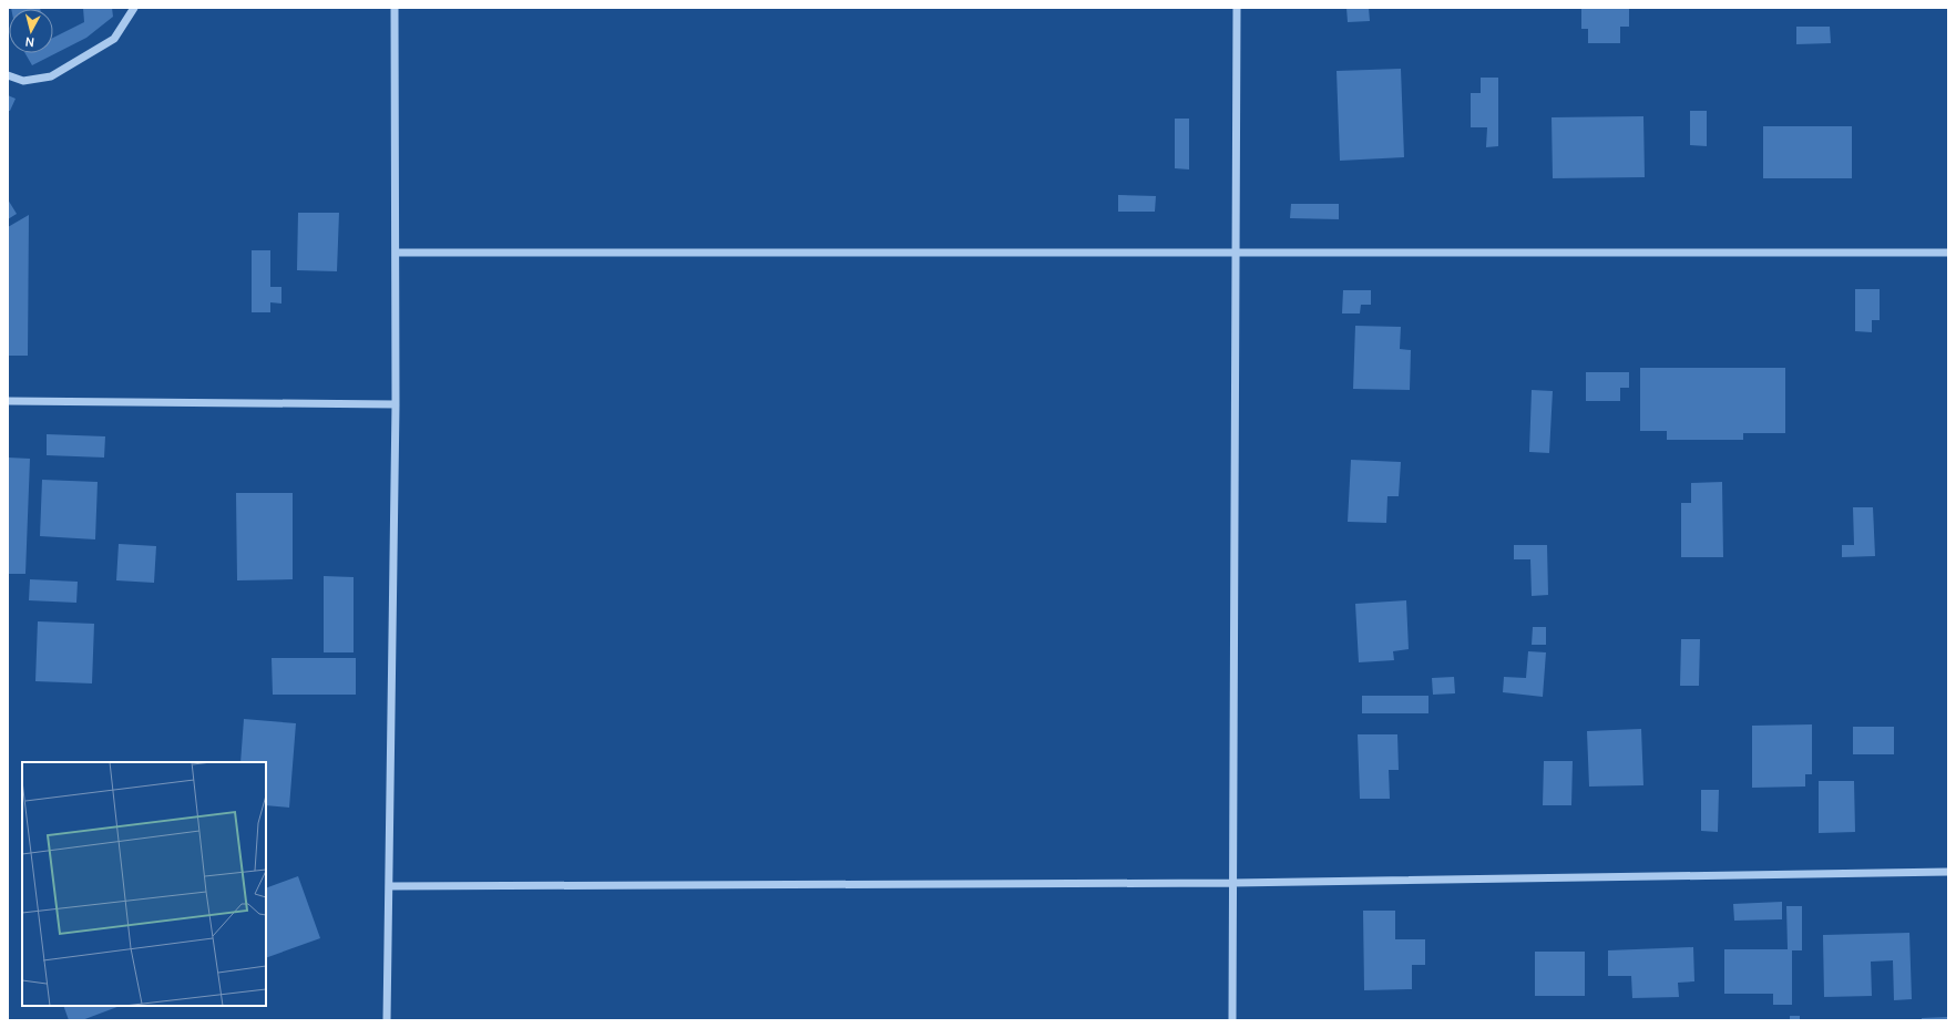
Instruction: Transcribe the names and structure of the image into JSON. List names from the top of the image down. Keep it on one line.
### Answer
{"north":"bottom"}
